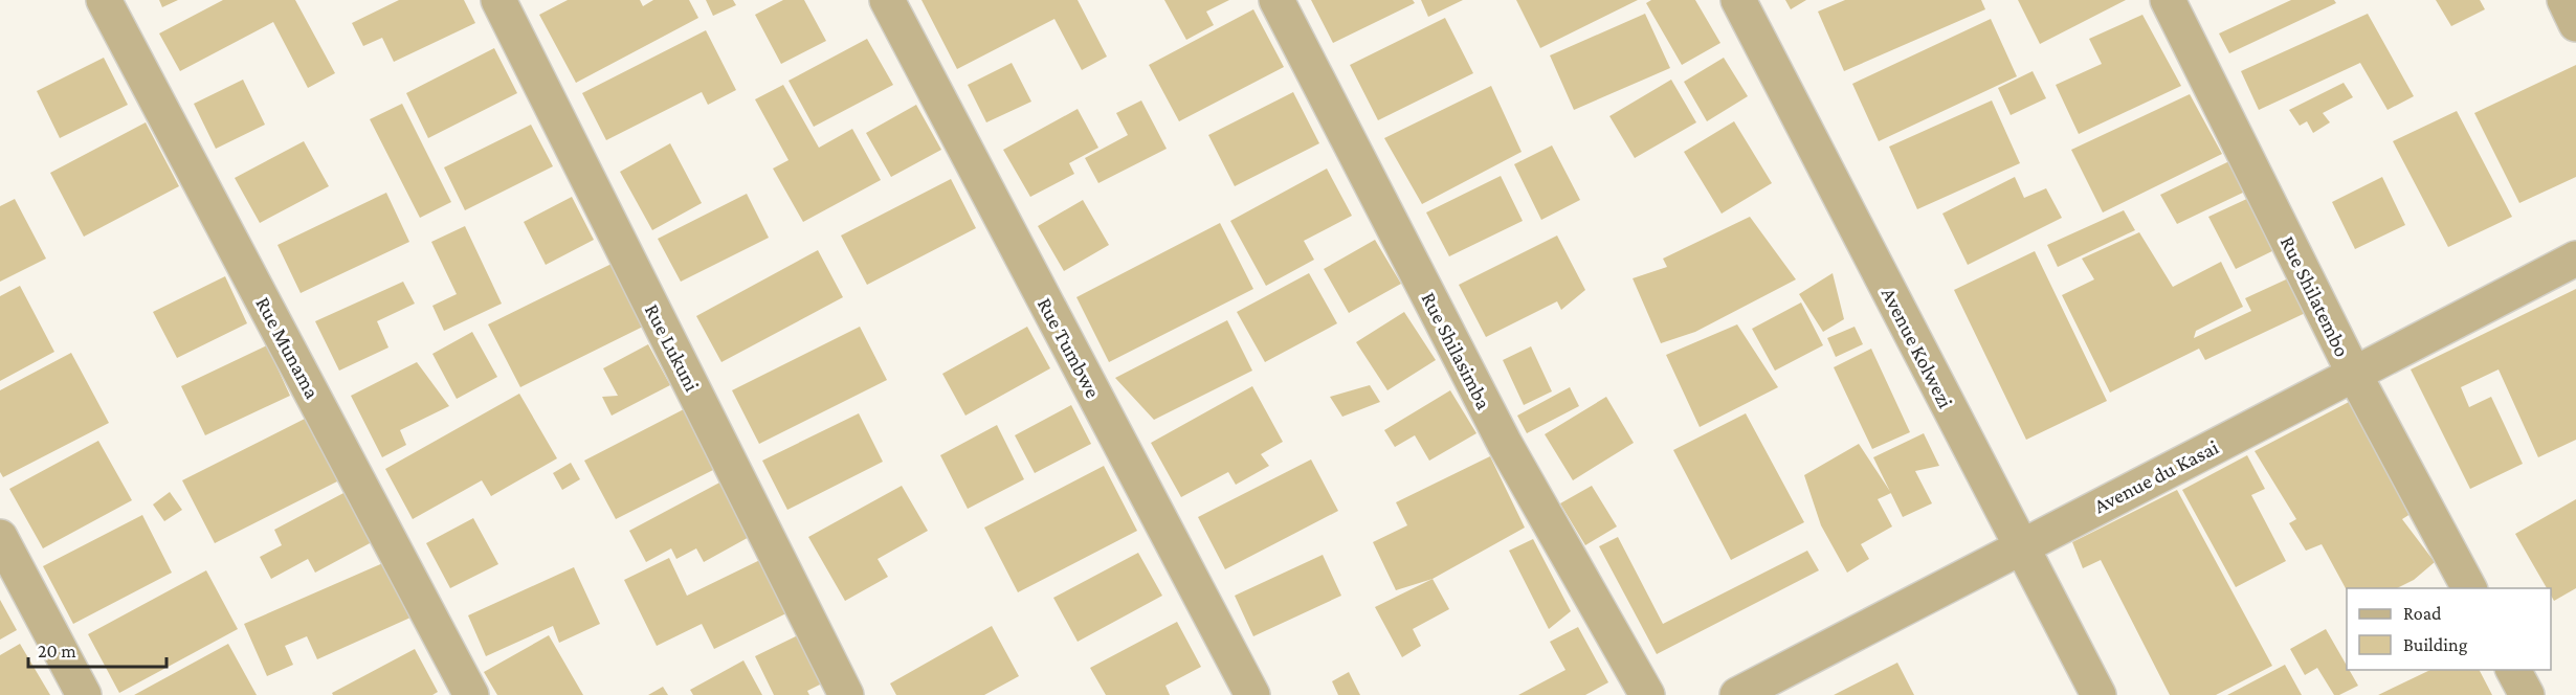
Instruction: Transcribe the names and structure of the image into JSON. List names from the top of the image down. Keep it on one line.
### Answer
{"streets":{"street":["Rue Shilatembo","Rue Munama","Rue Lukuni","Rue Tumbwe","Avenue Kolwezi","Rue Shilasimba","Avenue du Kasai"]},"crossings":[["Rue Shilatembo","Avenue du Kasai"],["Avenue Kolwezi","Avenue du Kasai"]],"legend":["Road","Building"],"scale_bar":"20 m"}
